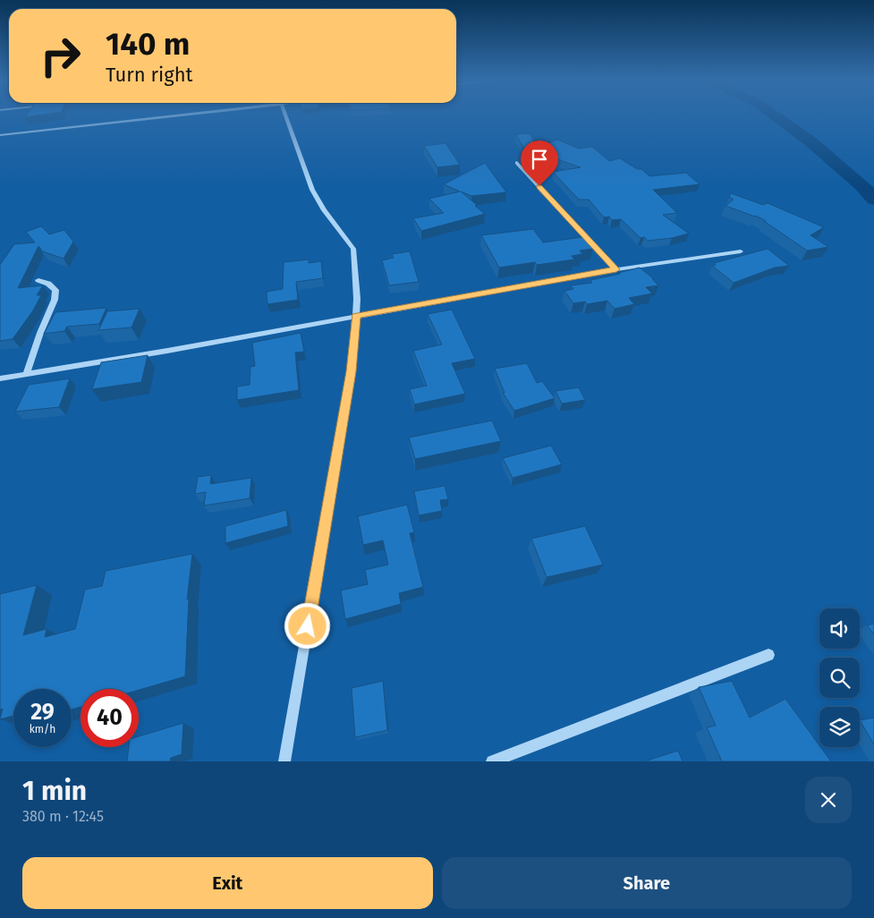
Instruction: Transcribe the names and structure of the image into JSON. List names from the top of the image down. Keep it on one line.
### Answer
{"page":{"turn":["140 m","Turn right"],"speed":"29 km/h","limit":"40","heading":["1 min","380 m · 12:45"],"buttons":["Exit","Share"]}}
